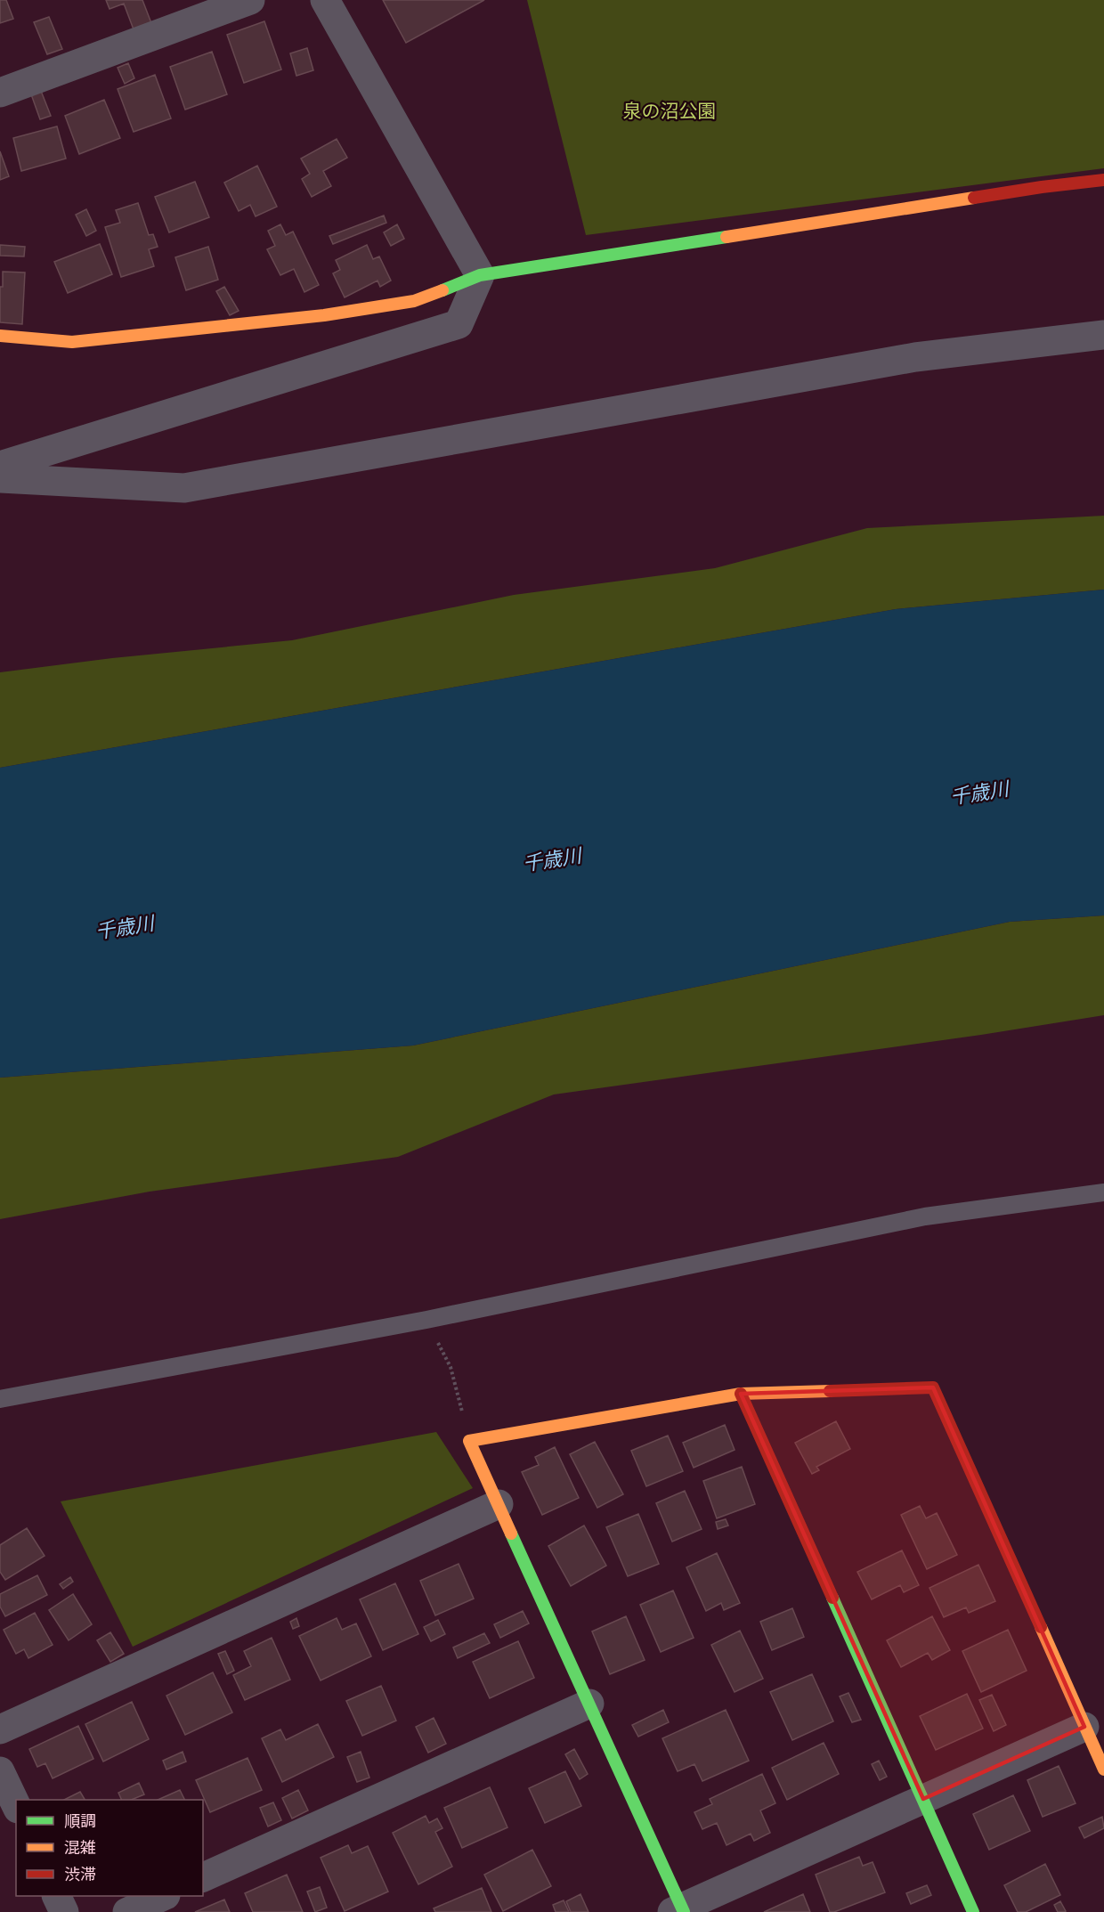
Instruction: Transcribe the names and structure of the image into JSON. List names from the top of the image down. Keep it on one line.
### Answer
{"water":["千歳川"],"parks":["泉の沼公園"],"legend":["順調","混雑","渋滞"]}
